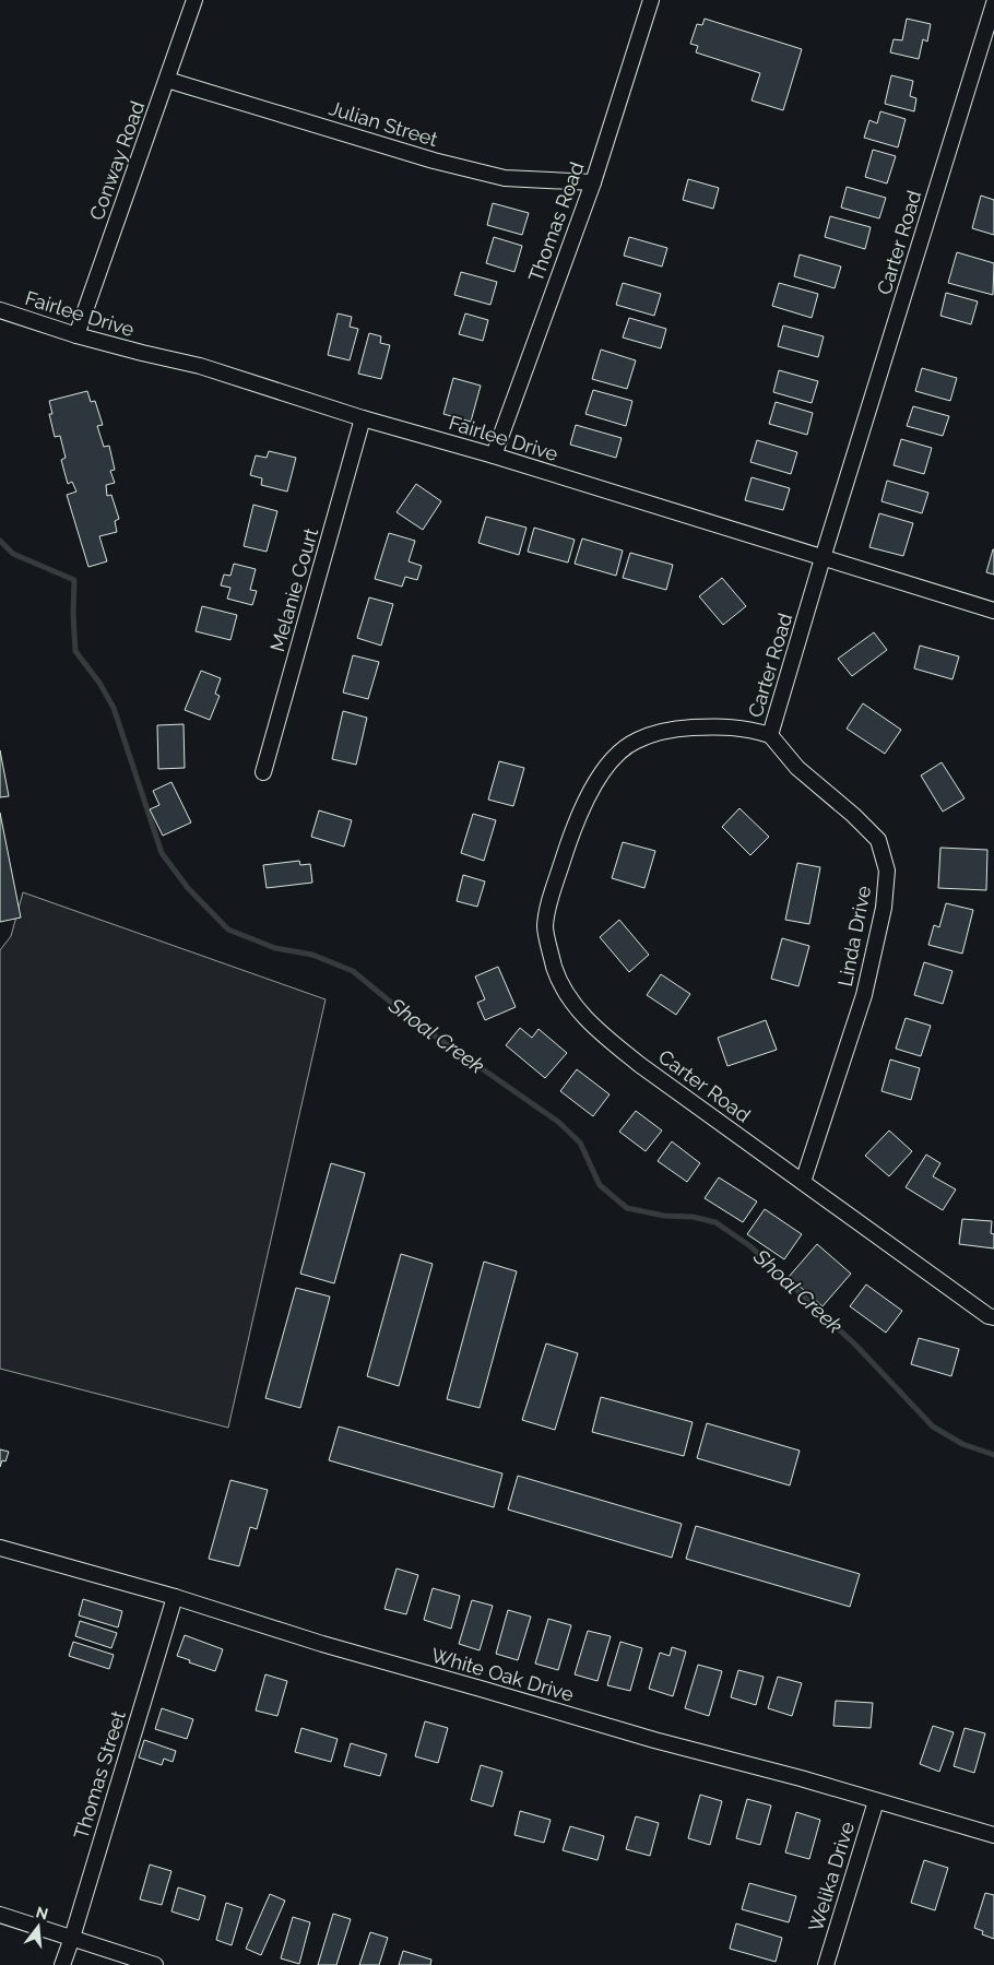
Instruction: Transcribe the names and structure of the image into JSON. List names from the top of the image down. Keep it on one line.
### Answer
{"streets":{"street":["Julian Street","Conway Road","Thomas Road","Carter Road","Fairlee Drive","Melanie Court","Linda Drive","White Oak Drive","Thomas Street","Welika Drive"]},"crossings":[["Julian Street","Conway Road"],["Julian Street","Thomas Road"],["Conway Road","Fairlee Drive"],["Thomas Road","Fairlee Drive"],["Carter Road","Fairlee Drive"],["Carter Road","Linda Drive"],["Fairlee Drive","Melanie Court"],["White Oak Drive","Thomas Street"],["White Oak Drive","Welika Drive"]],"water":["Shoal Creek"],"north":"top"}
